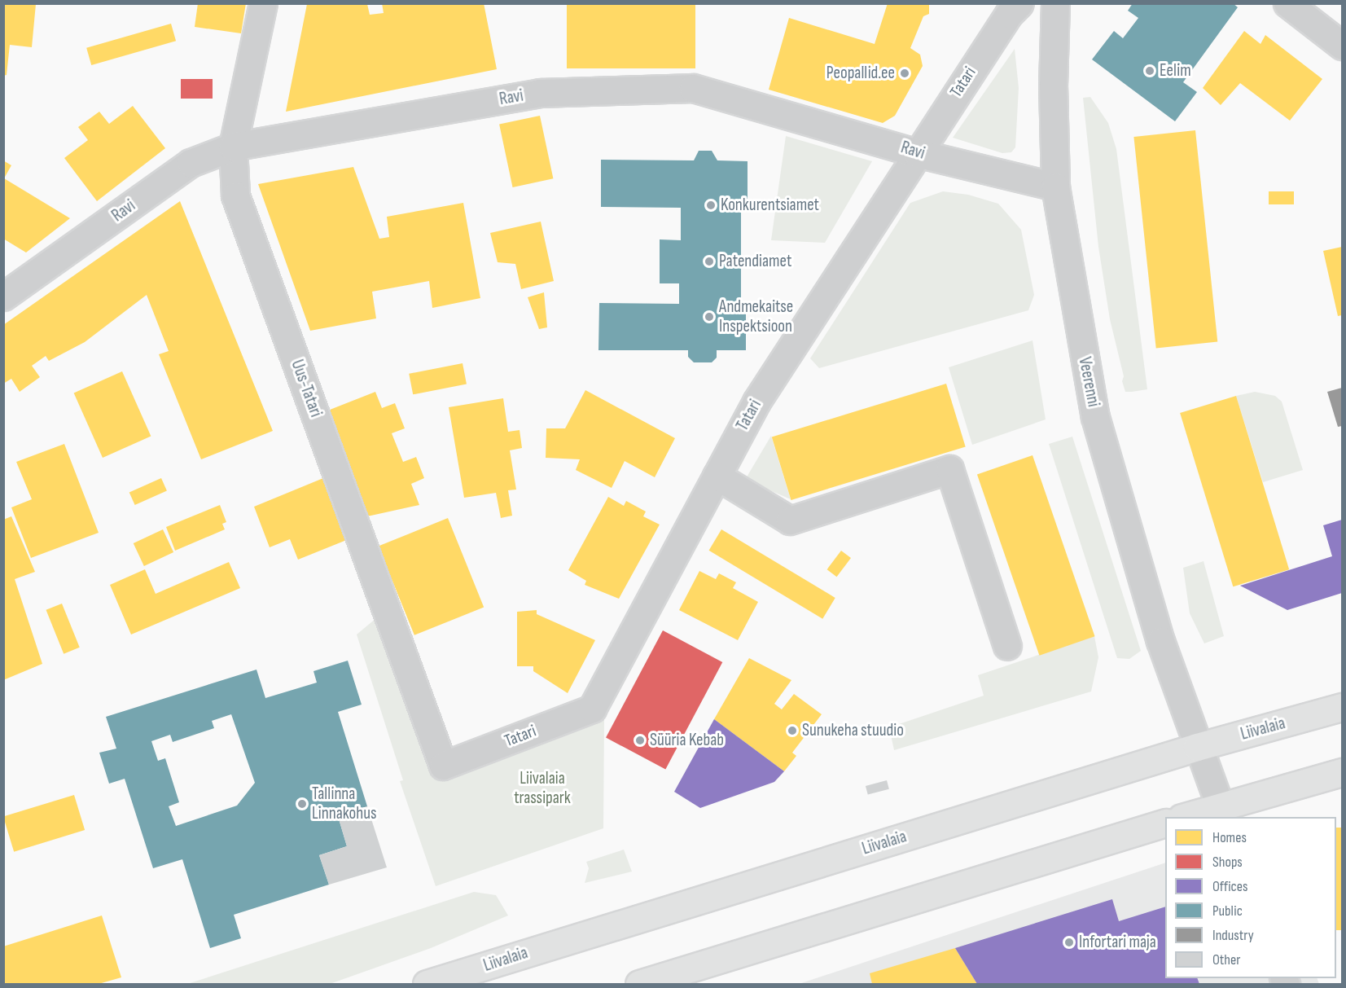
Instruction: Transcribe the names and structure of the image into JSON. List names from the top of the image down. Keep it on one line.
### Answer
{"streets":{"main road":["Liivalaia"],"street":["Tatari","Ravi","Veerenni","Uus-Tatari"]},"crossings":[["Tatari","Ravi"],["Tatari","Uus-Tatari"],["Ravi","Veerenni"],["Ravi","Uus-Tatari"],["Veerenni","Liivalaia"]],"parks":["Liivalaia trassipark"],"places":["Eelim","Peopallid.ee","Konkurentsiamet","Patendiamet","Andmekaitse Inspektsioon","Sunukeha stuudio","Süüria Kebab","Tallinna Linnakohus","Infortari maja"],"legend":["Homes","Shops","Offices","Public","Industry","Other"]}
